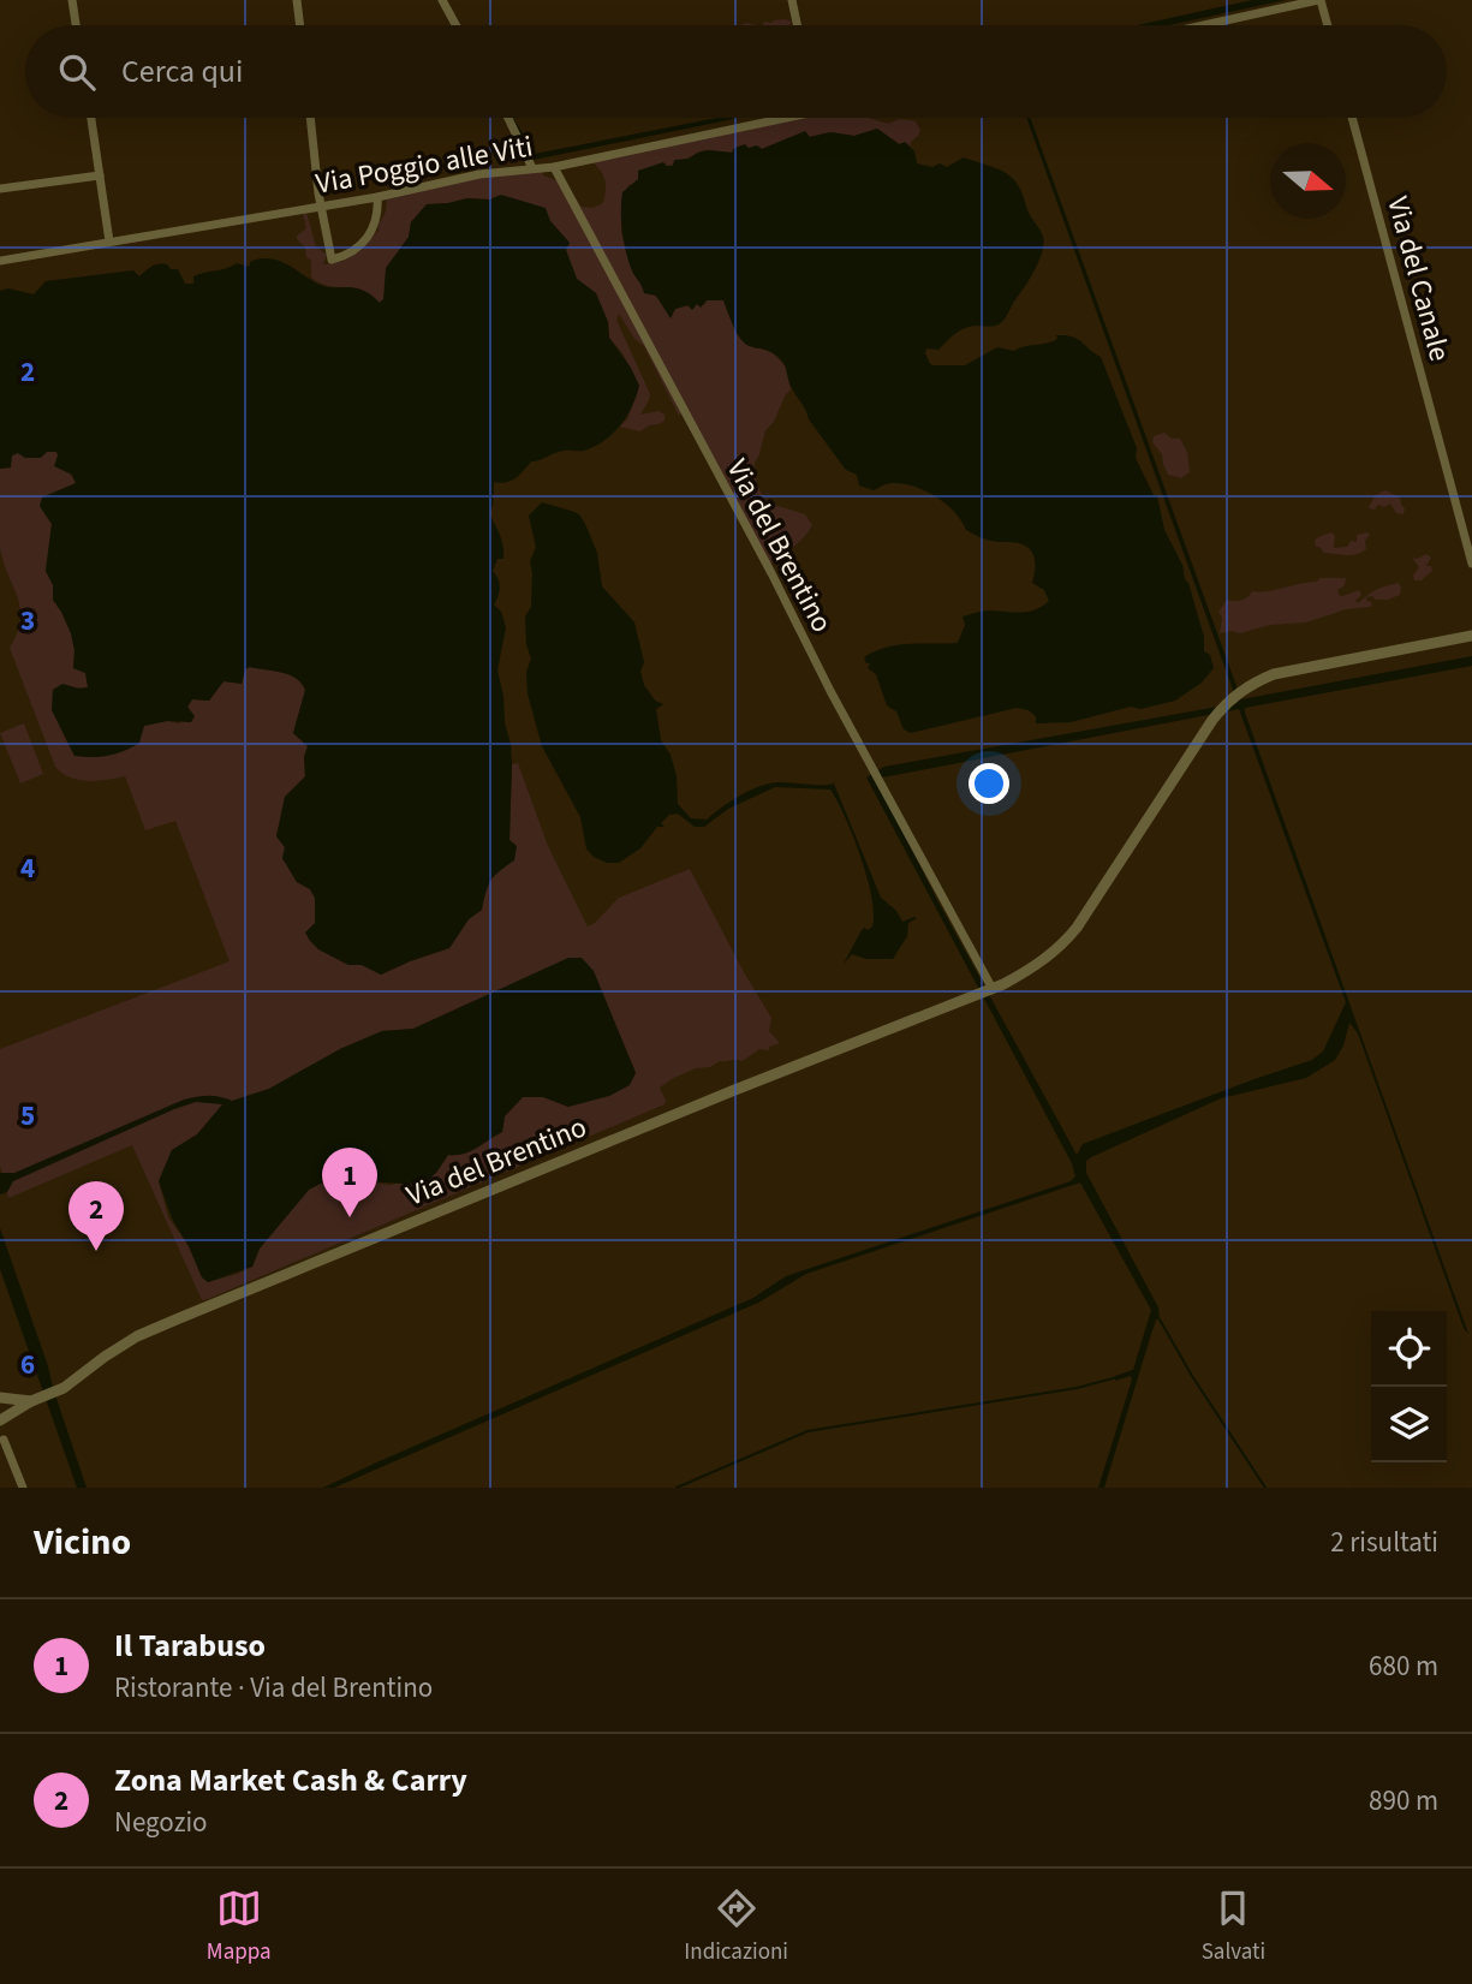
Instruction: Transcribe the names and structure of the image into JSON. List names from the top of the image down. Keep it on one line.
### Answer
{"streets":{"street":["Via Poggio alle Viti","Via del Canale","Via del Brentino"]},"crossings":[["Via Poggio alle Viti","Via del Brentino"]],"north":"right","page":{"search":"Cerca qui","pins":["1","2"],"heading":["Vicino","2 risultati"],"list":[{"mark":"1","name":"Il Tarabuso","note":"Ristorante · Via del Brentino","value":"680 m"},{"mark":"2","name":"Zona Market Cash & Carry","note":"Negozio","value":"890 m"}],"nav":["Mappa","Indicazioni","Salvati"]},"grid":{"rows":["2","3","4","5","6"]}}
